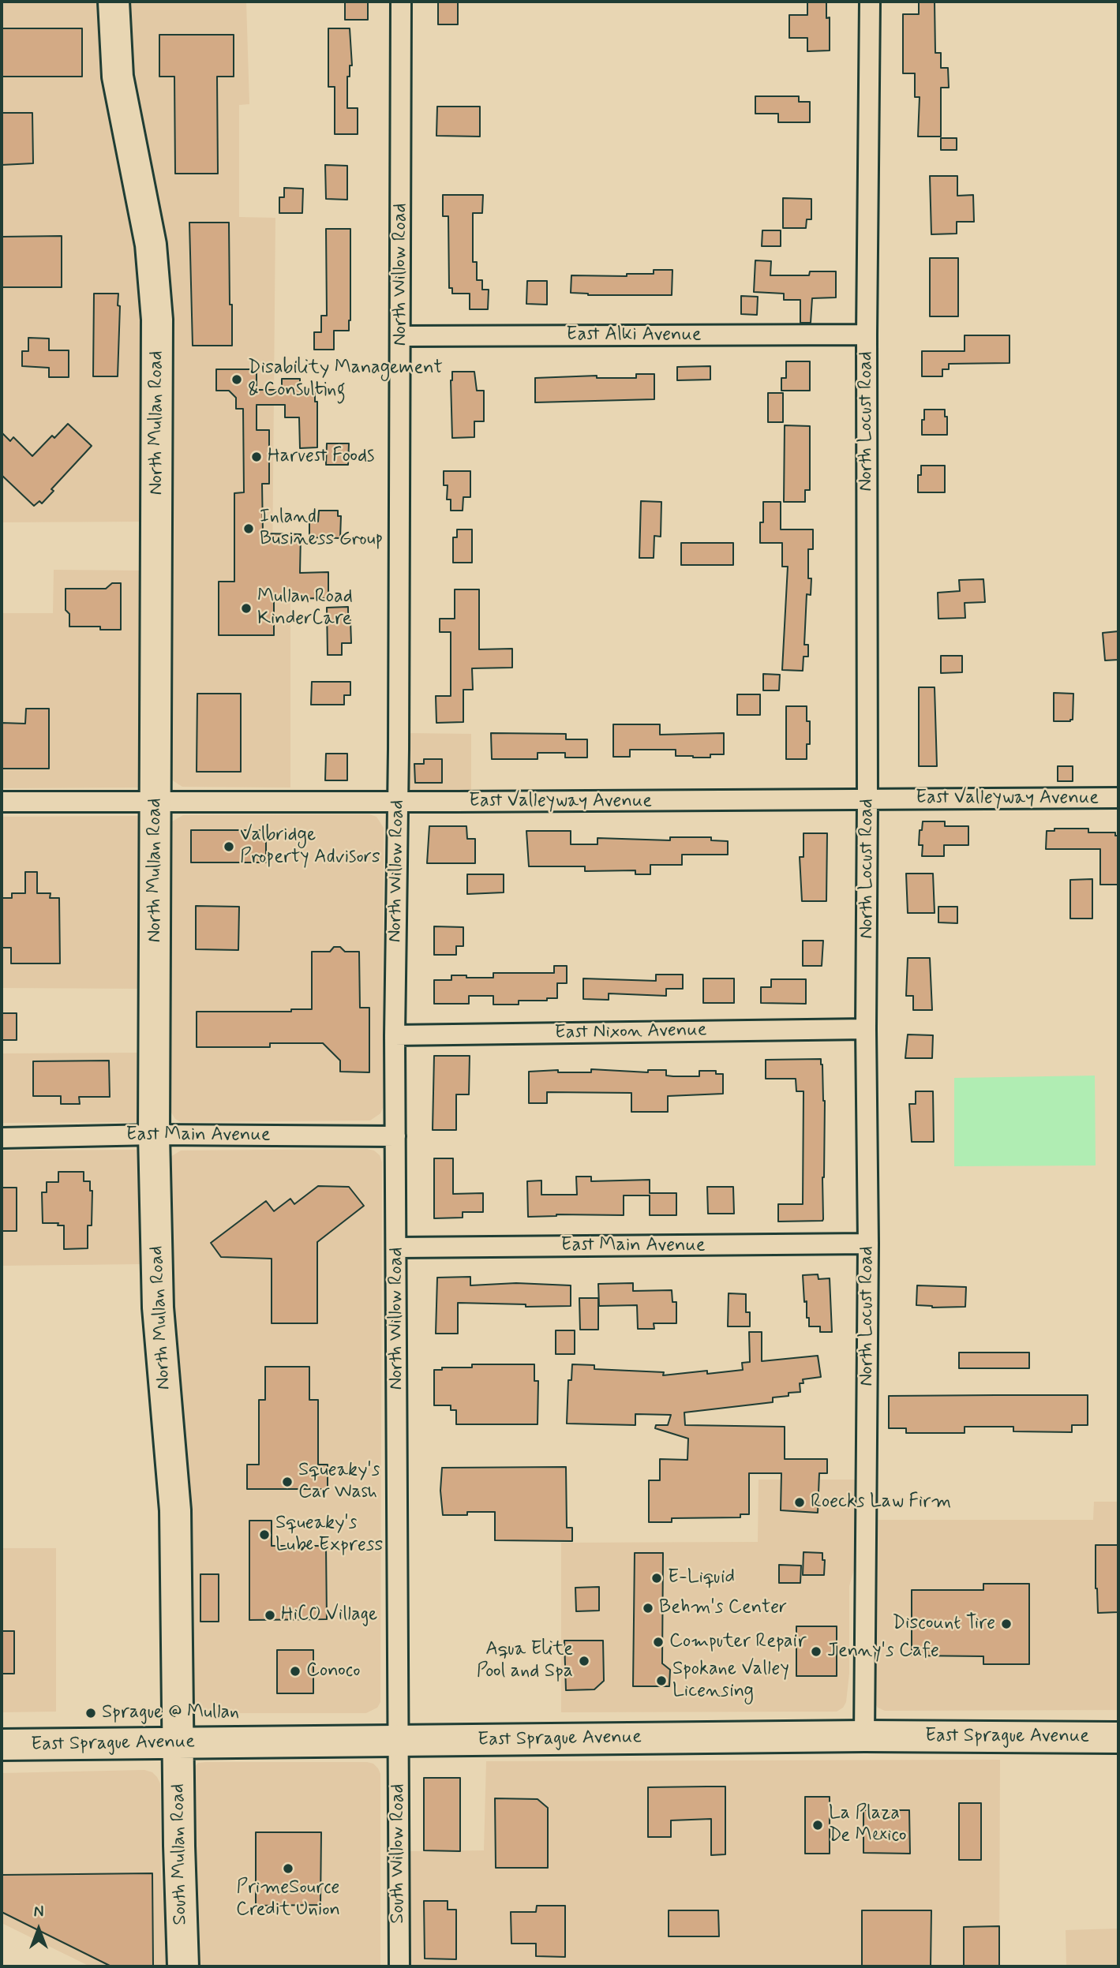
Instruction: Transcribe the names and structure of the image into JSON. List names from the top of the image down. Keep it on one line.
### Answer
{"streets":{"main road":["North Mullan Road","East Sprague Avenue","South Mullan Road"],"street":["North Willow Road","East Alki Avenue","North Locust Road","East Valleyway Avenue","East Nixon Avenue","East Main Avenue","South Willow Road"]},"crossings":[["North Willow Road","East Alki Avenue"],["North Willow Road","East Valleyway Avenue"],["North Willow Road","East Nixon Avenue"],["North Willow Road","East Main Avenue"],["North Willow Road","East Sprague Avenue"],["North Willow Road","South Willow Road"],["East Alki Avenue","North Locust Road"],["North Locust Road","East Valleyway Avenue"],["North Locust Road","East Nixon Avenue"],["North Locust Road","East Main Avenue"],["North Locust Road","East Sprague Avenue"],["North Mullan Road","East Valleyway Avenue"],["North Mullan Road","East Main Avenue"],["North Mullan Road","East Sprague Avenue"],["North Mullan Road","South Mullan Road"],["East Sprague Avenue","South Willow Road"],["East Sprague Avenue","South Mullan Road"]],"places":["Disability Management & Consulting","Harvest Foods","Inland Business Group","Mullan Road KinderCare","Valbridge Property Advisors","Squeaky's Car Wash","Roecks Law Firm","Squeaky's Lube Express","E-Liquid","Behm's Center","HiCO Village","Discount Tire","Computer Repair","Jenny's Cafe","Aqua Elite Pool and Spa","Conoco","Spokane Valley Licensing","Sprague @ Mullan","La Plaza De Mexico","PrimeSource Credit Union"],"north":"top"}
